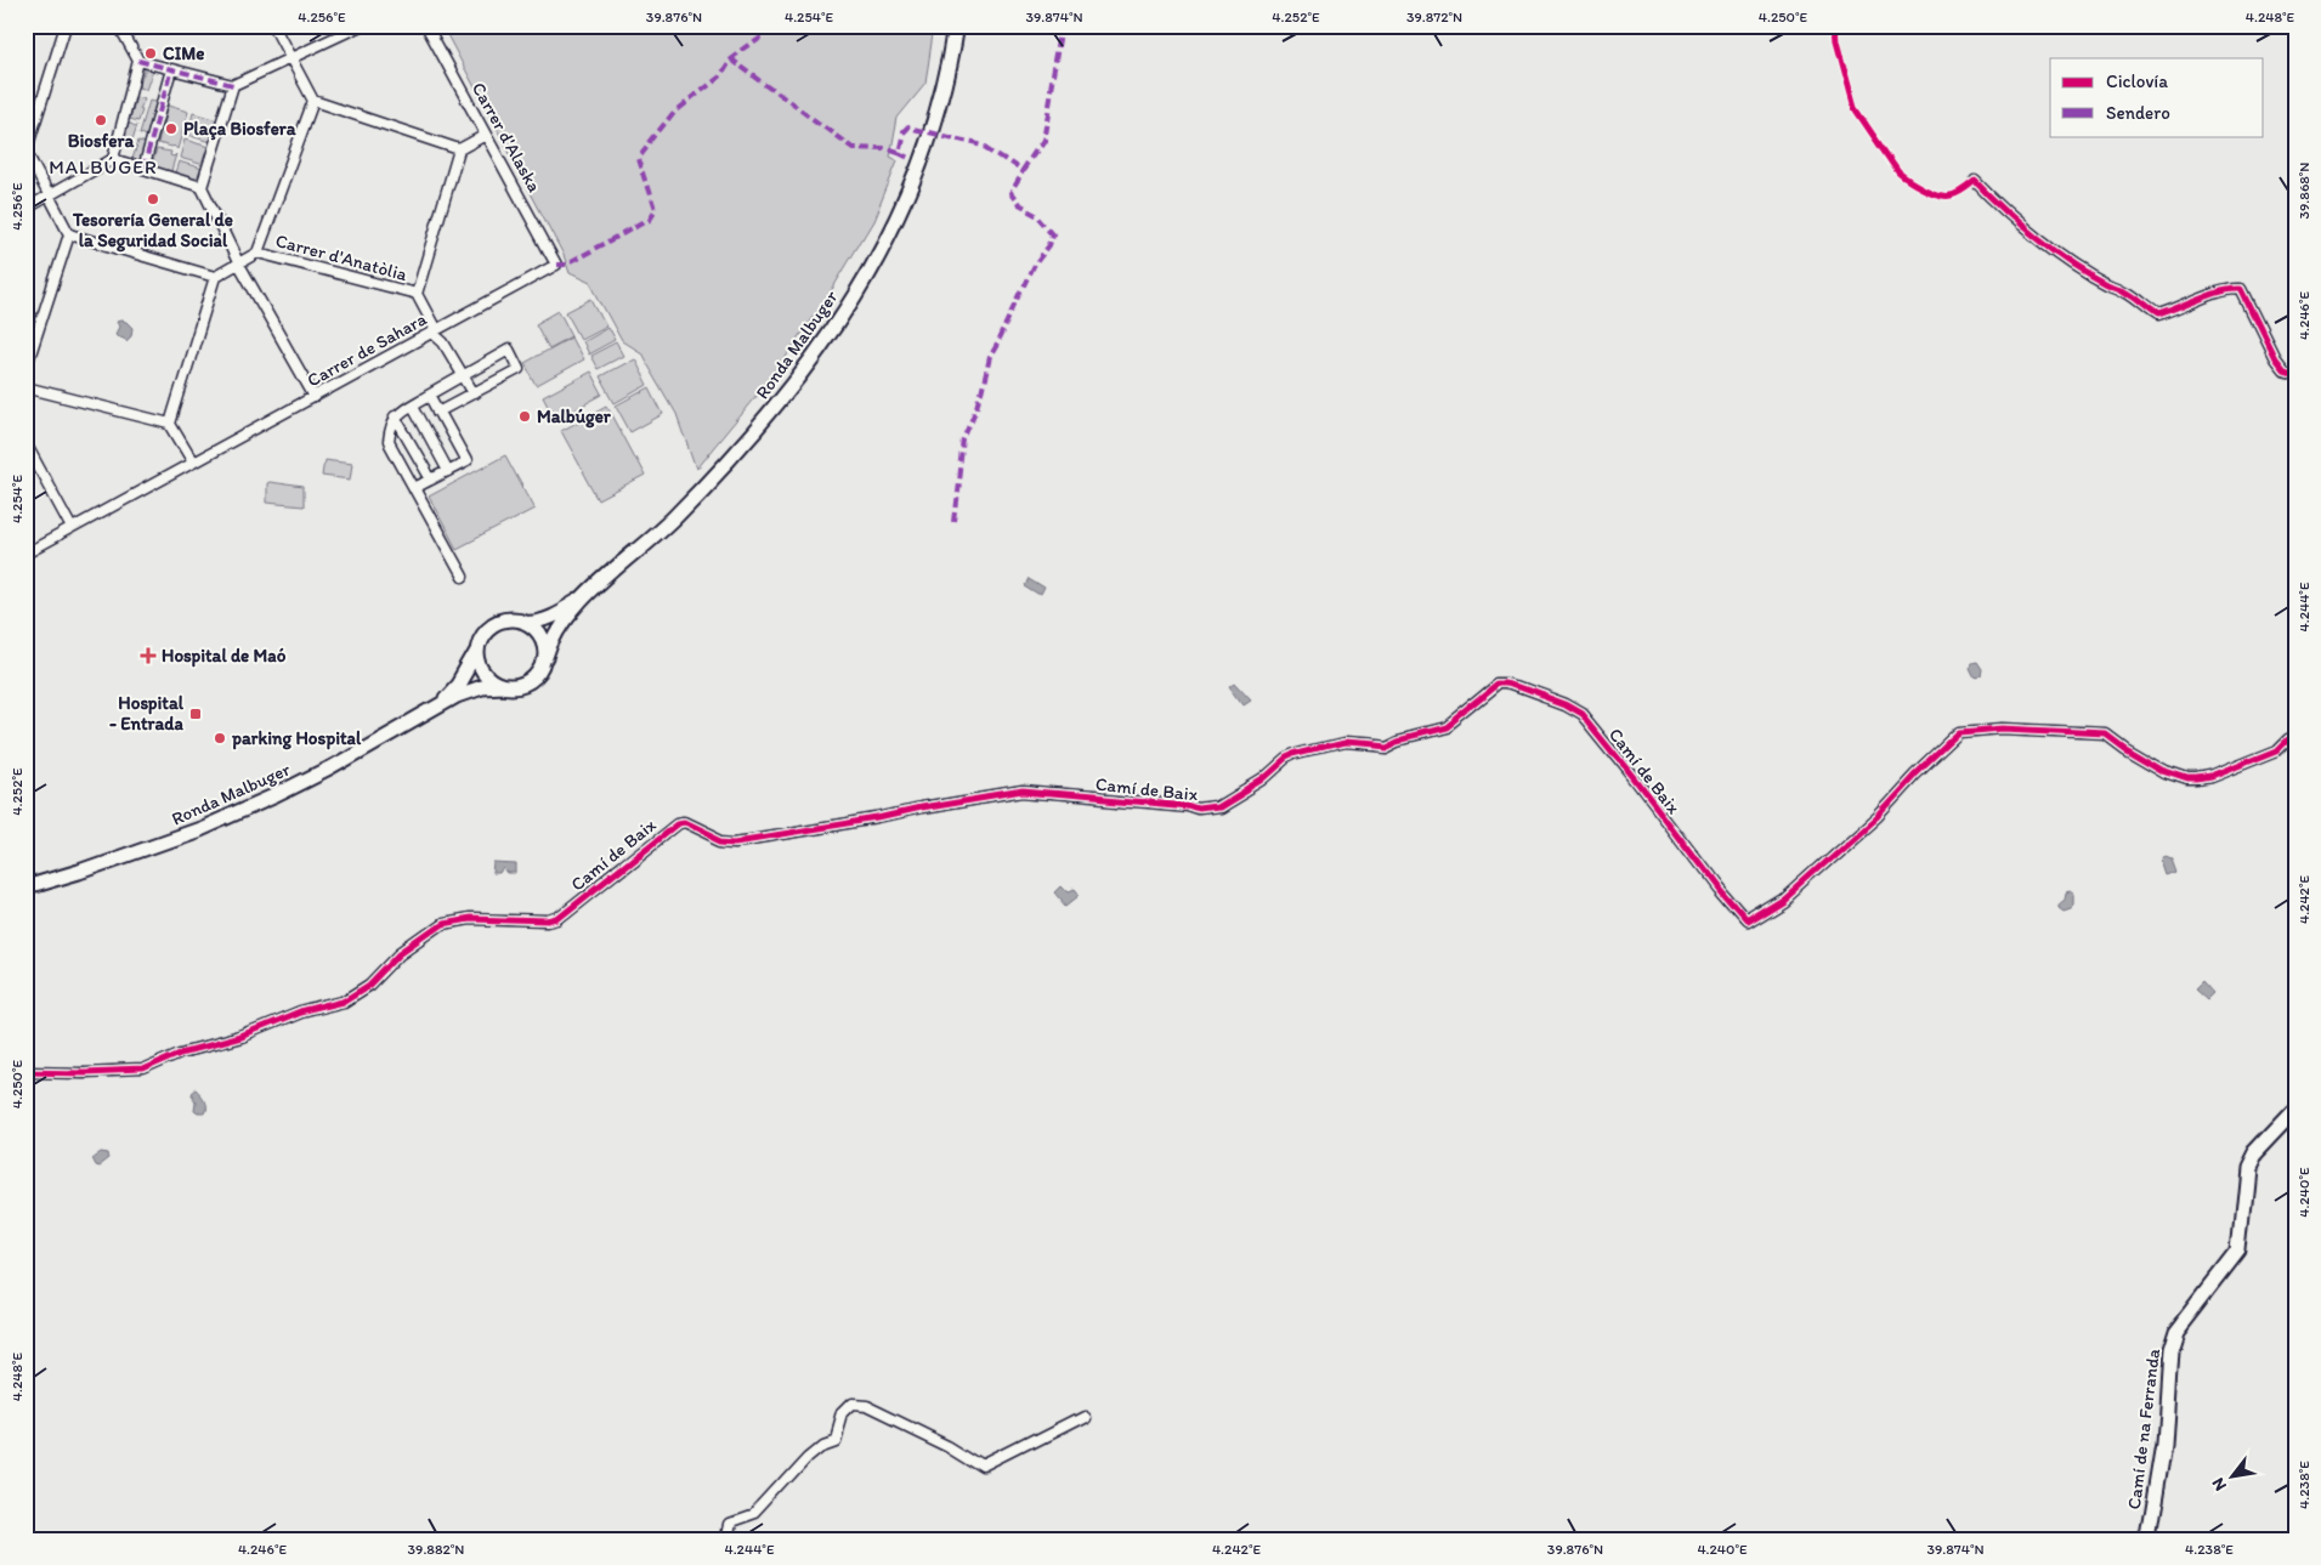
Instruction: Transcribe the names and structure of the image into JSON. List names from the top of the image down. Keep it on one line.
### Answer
{"streets":{"street":["Carrer d'Alaska","Carrer d'Anatòlia","Ronda Malbuger","Carrer de Sahara","Camí de Baix","Camí de na Ferranda"]},"crossings":[["Carrer d'Alaska","Carrer de Sahara"],["Carrer d'Anatòlia","Carrer de Sahara"]],"districts":["MALBÚGER"],"places":{"other":["CIMe","Biosfera","Plaça Biosfera","Tesorería General de la Seguridad Social","Malbúger","parking Hospital"],"health":["Hospital de Maó"],"transit":["Hospital - Entrada"]},"legend":["Ciclovía","Sendero"],"north":"bottom left","coordinates":["4.256°E","39.876°N","4.254°E","39.874°N","4.252°E","39.872°N","4.250°E","4.248°E","39.868°N","4.246°E","4.244°E","4.242°E","4.240°E","4.238°E","39.882°N"]}
